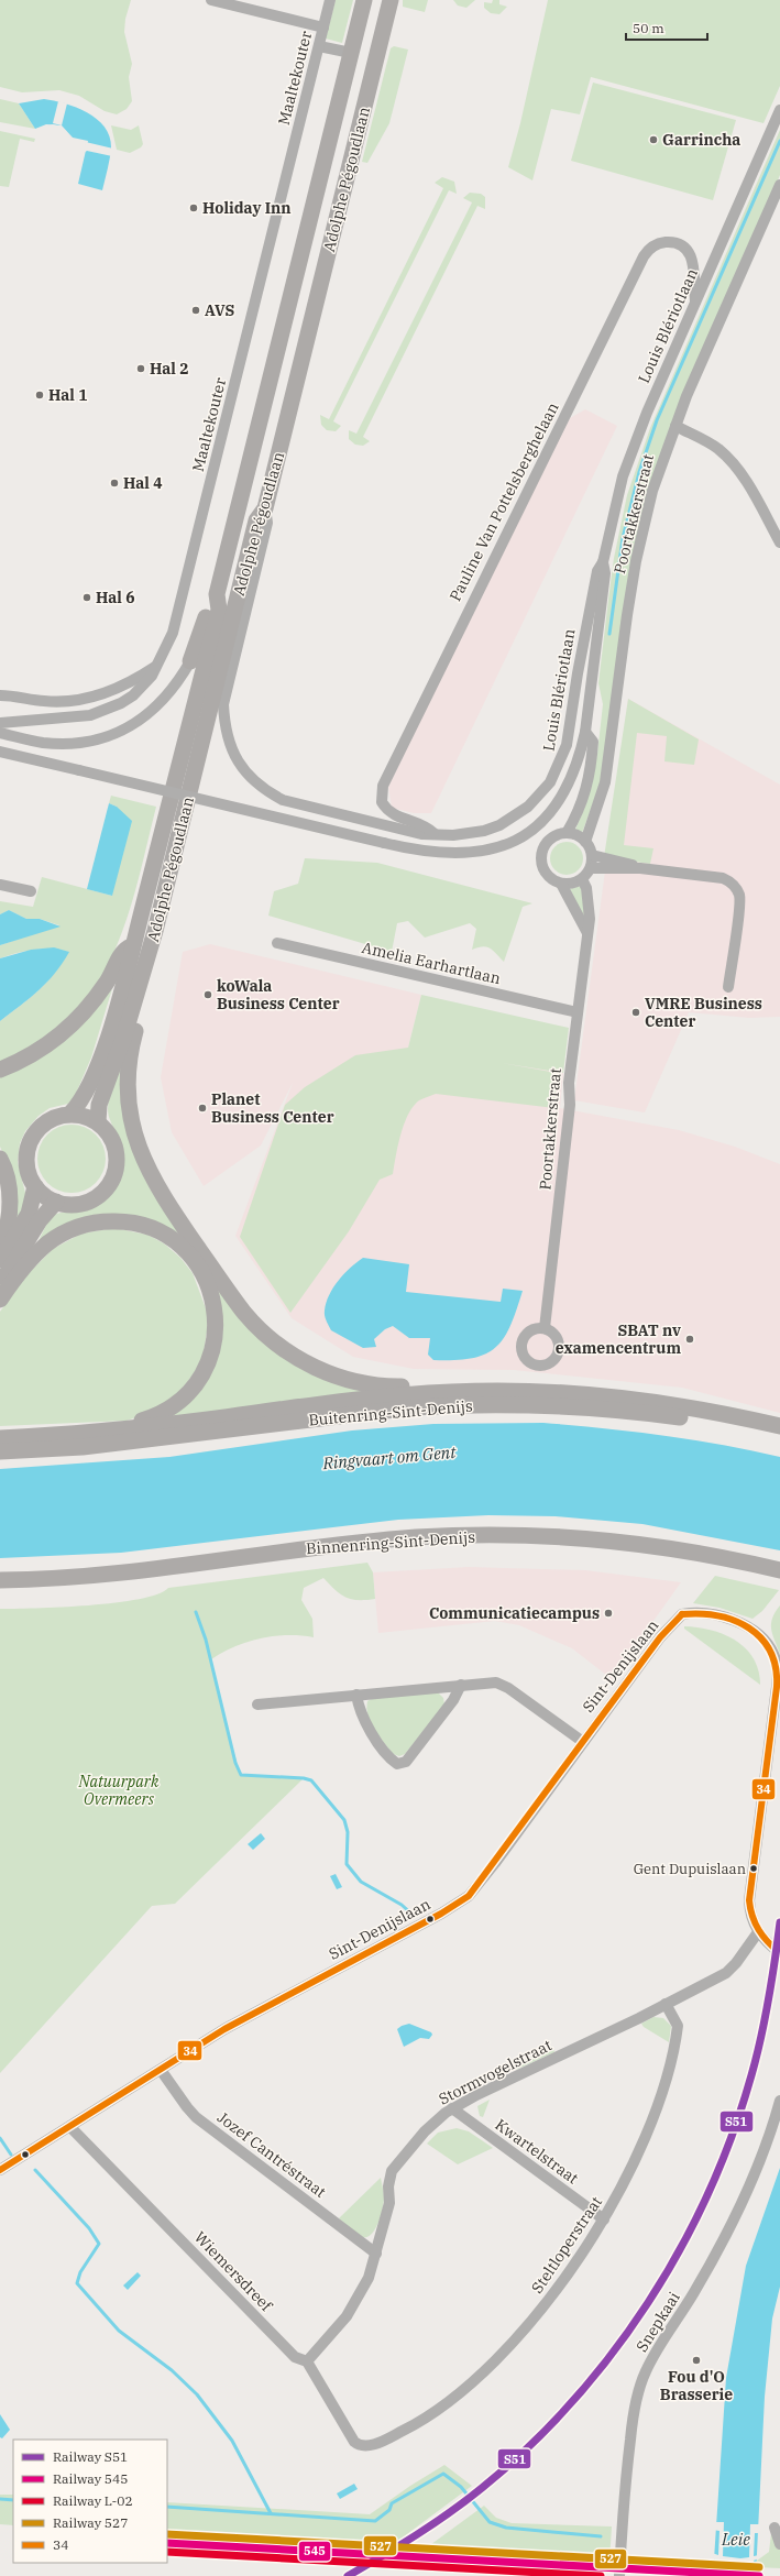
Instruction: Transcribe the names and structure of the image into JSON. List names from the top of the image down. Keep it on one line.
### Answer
{"streets":{"highway":["Adolphe Pégoudlaan","Buitenring-Sint-Denijs","Binnenring-Sint-Denijs"],"street":["Maaltekouter","Louis Blériotlaan","Pauline Van Pottelsberghelaan","Poortakkerstraat","Amelia Earhartlaan","Sint-Denijslaan","Stormvogelstraat","Kwartelstraat","Jozef Cantréstraat","Steltloperstraat","Wiemersdreef","Snepkaai"]},"crossings":[["Adolphe Pégoudlaan","Louis Blériotlaan"],["Louis Blériotlaan","Pauline Van Pottelsberghelaan"],["Poortakkerstraat","Amelia Earhartlaan"],["Sint-Denijslaan","Stormvogelstraat"],["Sint-Denijslaan","Jozef Cantréstraat"],["Sint-Denijslaan","Wiemersdreef"],["Stormvogelstraat","Kwartelstraat"],["Stormvogelstraat","Jozef Cantréstraat"],["Stormvogelstraat","Steltloperstraat"],["Stormvogelstraat","Wiemersdreef"],["Kwartelstraat","Steltloperstraat"],["Steltloperstraat","Wiemersdreef"]],"water":["Ringvaart om Gent","Leie"],"parks":["Natuurpark Overmeers"],"places":["Garrincha","Holiday Inn","AVS","Hal 2","Hal 1","Hal 4","Hal 6","koWala Business Center","VMRE Business Center","Planet Business Center","SBAT nv examencentrum","Communicatiecampus","Gent Dupuislaan","Fou d'O Brasserie"],"lines":["transit line 34","rail line S51","rail line 527","rail line 545","rail line L-02"],"legend":["Railway S51","Railway 545","Railway L-02","Railway 527","34"],"scale_bar":"50 m"}
